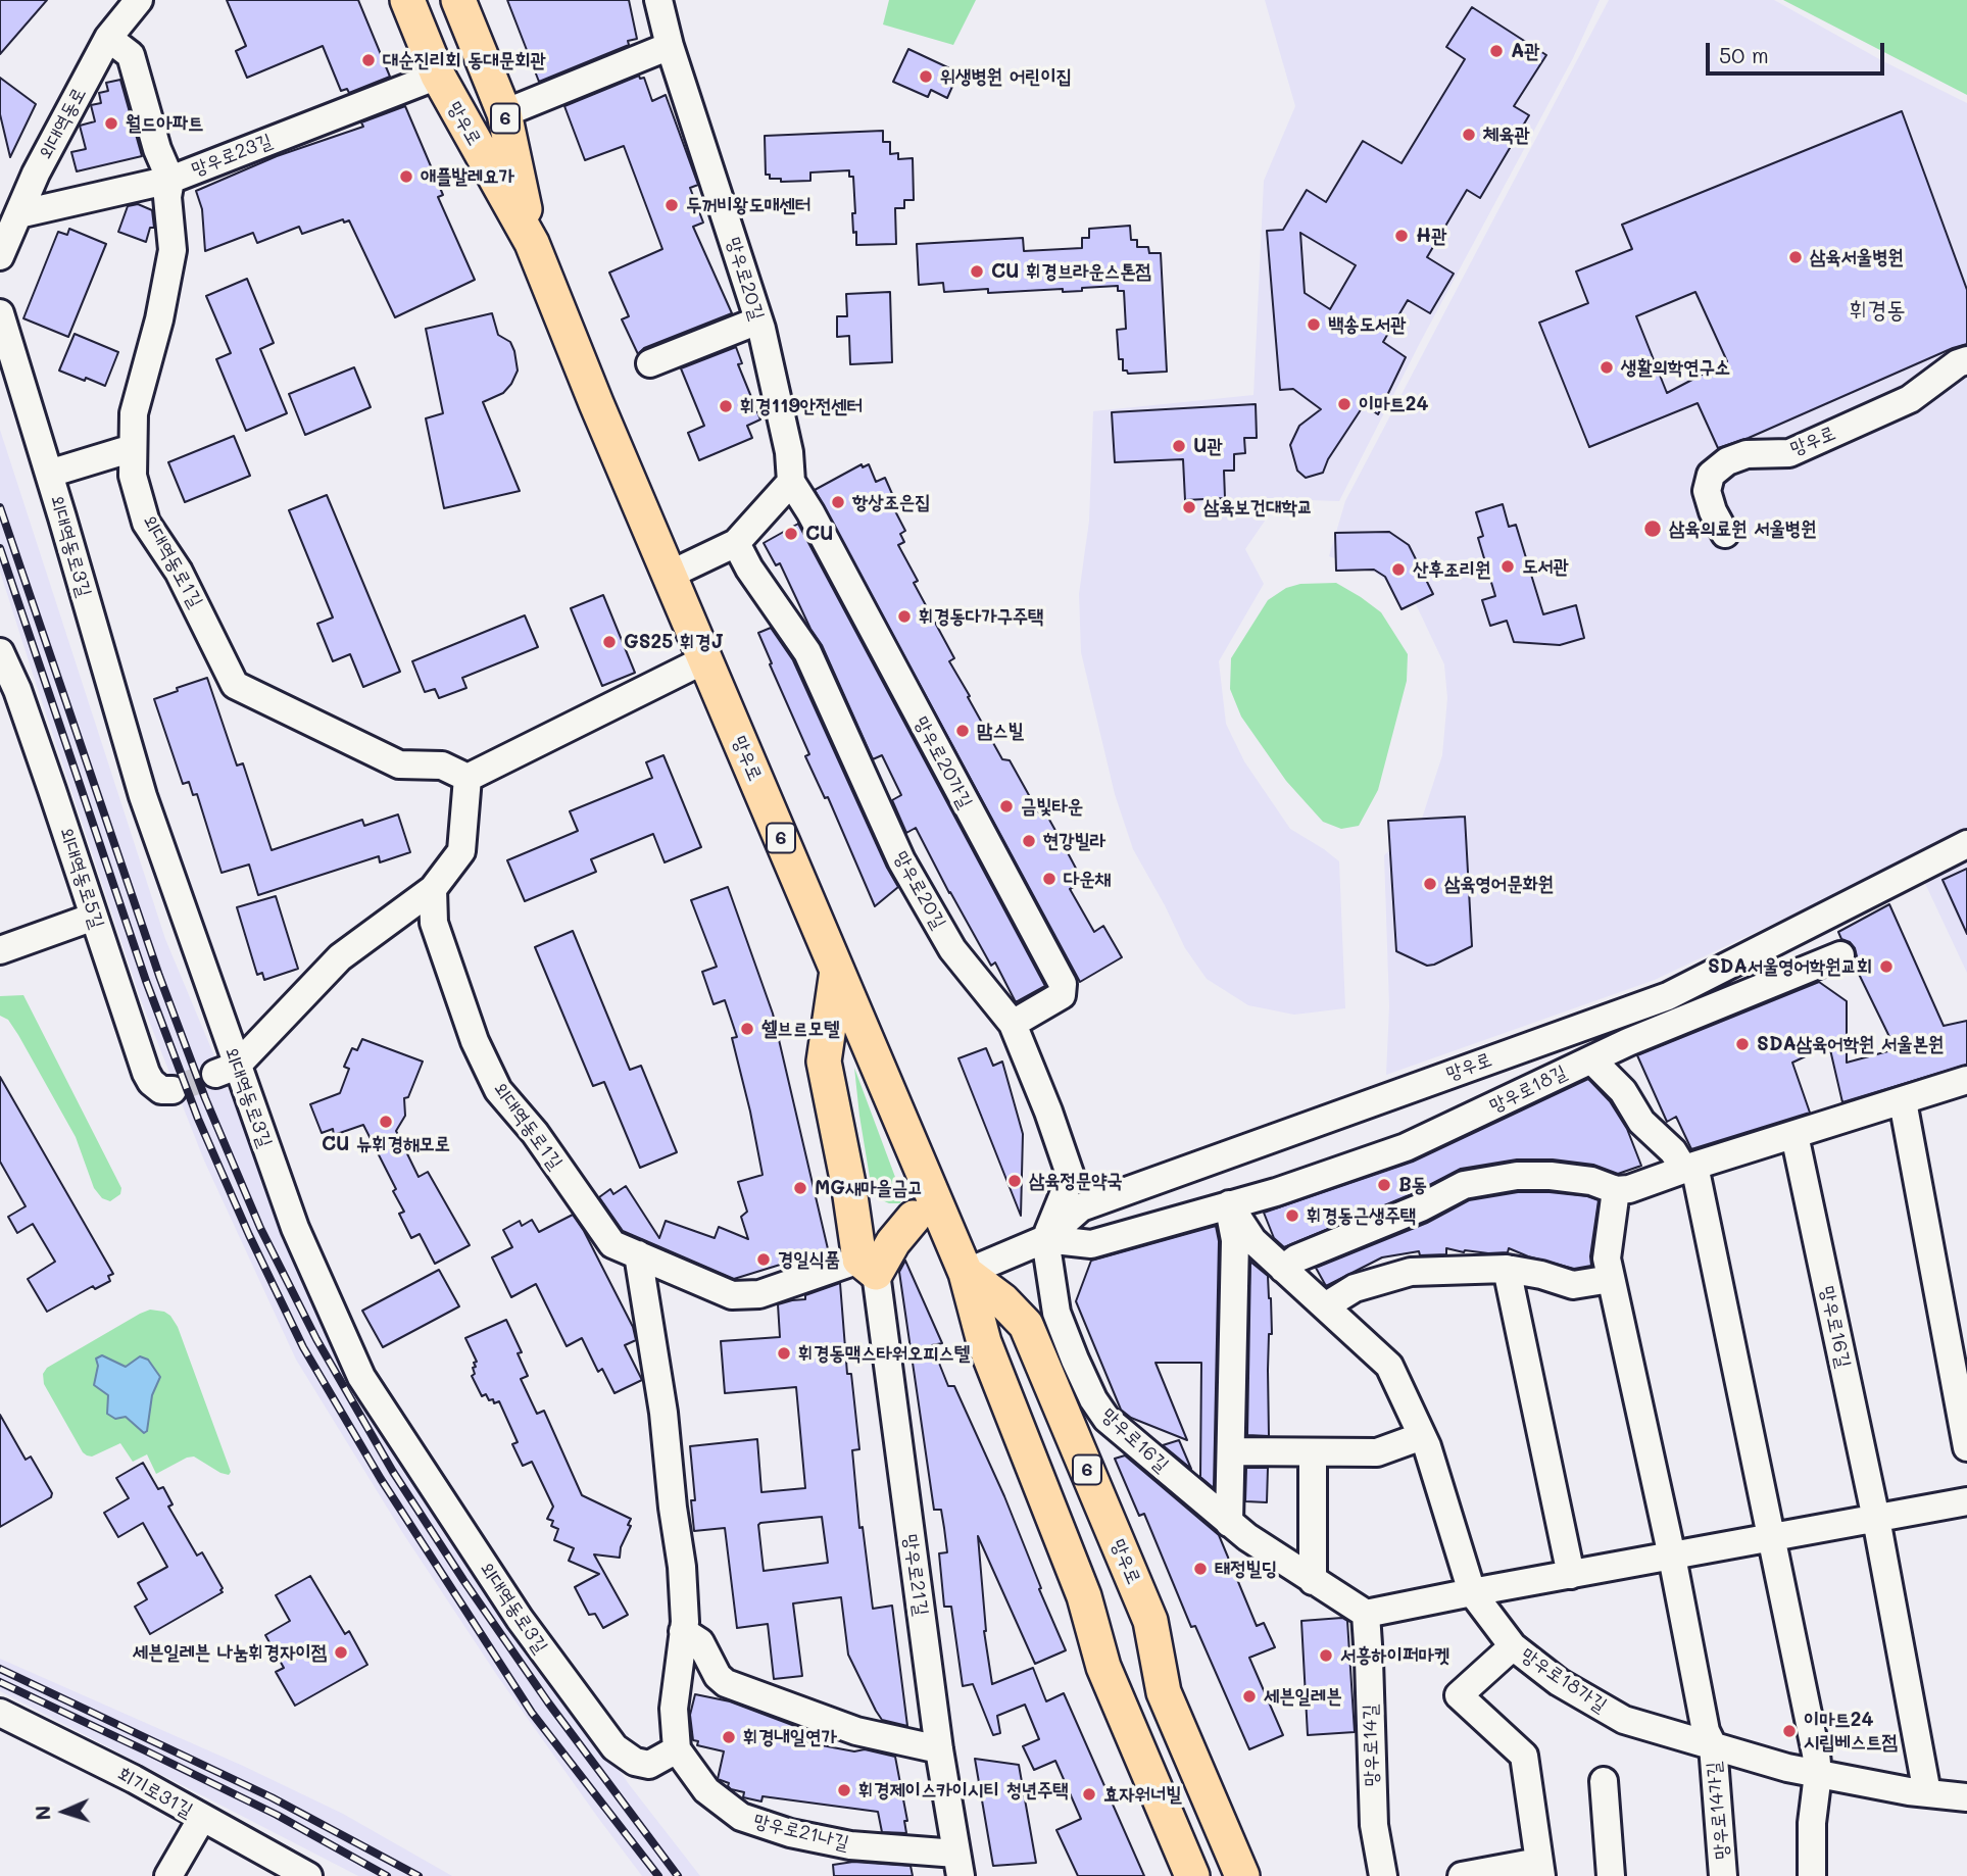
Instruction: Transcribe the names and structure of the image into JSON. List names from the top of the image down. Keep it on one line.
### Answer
{"streets":{"main road":["6","망우로"],"street":["외대역동로","망우로23길","망우로20길","외대역동로3길","외대역동로1길","망우로20가길","외대역동로5길","망우로18길","망우로16길","망우로21길","망우로18가길","망우로14길","회기로31길","망우로14가길","망우로21나길"]},"crossings":[["외대역동로","망우로23길"],["외대역동로","외대역동로1길"],["망우로","망우로23길"],["망우로","망우로20길"],["망우로","망우로18길"],["망우로","망우로16길"],["망우로23길","외대역동로1길"],["망우로20길","망우로20가길"],["망우로20길","망우로18길"],["망우로20길","망우로16길"],["외대역동로3길","망우로21나길"],["외대역동로1길","망우로21길"],["망우로18길","망우로16길"],["망우로18길","망우로18가길"],["망우로16길","망우로14길"],["망우로21길","망우로21나길"],["망우로18가길","망우로14가길"]],"districts":["휘경동"],"places":["A관","대순진리회 동대문회관","위생병원 어린이집","월드아파트","체육관","애플발레요가","두꺼비왕도매센터","H관","삼육서울병원","CU 휘경브라운스톤점","백송도서관","생활의학연구소","이마트24","휘경119안전센터","U관","항상조은집","삼육보건대학교","삼육의료원 서울병원","CU","도서관","산후조리원","휘경동다가구주택","GS25 휘경J","맘스빌","금빛타운","현강빌라","다운채","삼육영어문화원","SDA서울영어학원교회","쉘브르모텔","SDA삼육어학원 서울본원","CU 뉴휘경해모로","삼육정문약국","B동","MG새마을금고","휘경동근생주택","경일식품","휘경동맥스타워오피스텔","태정빌딩","세븐일레븐 나눔휘경자이점","서흥하이퍼마켓","세븐일레븐","이마트24 시립베스트점","휘경내일연가","휘경제이스카이시티 청년주택","효자워너빌"],"scale_bar":"50 m","north":"left"}
